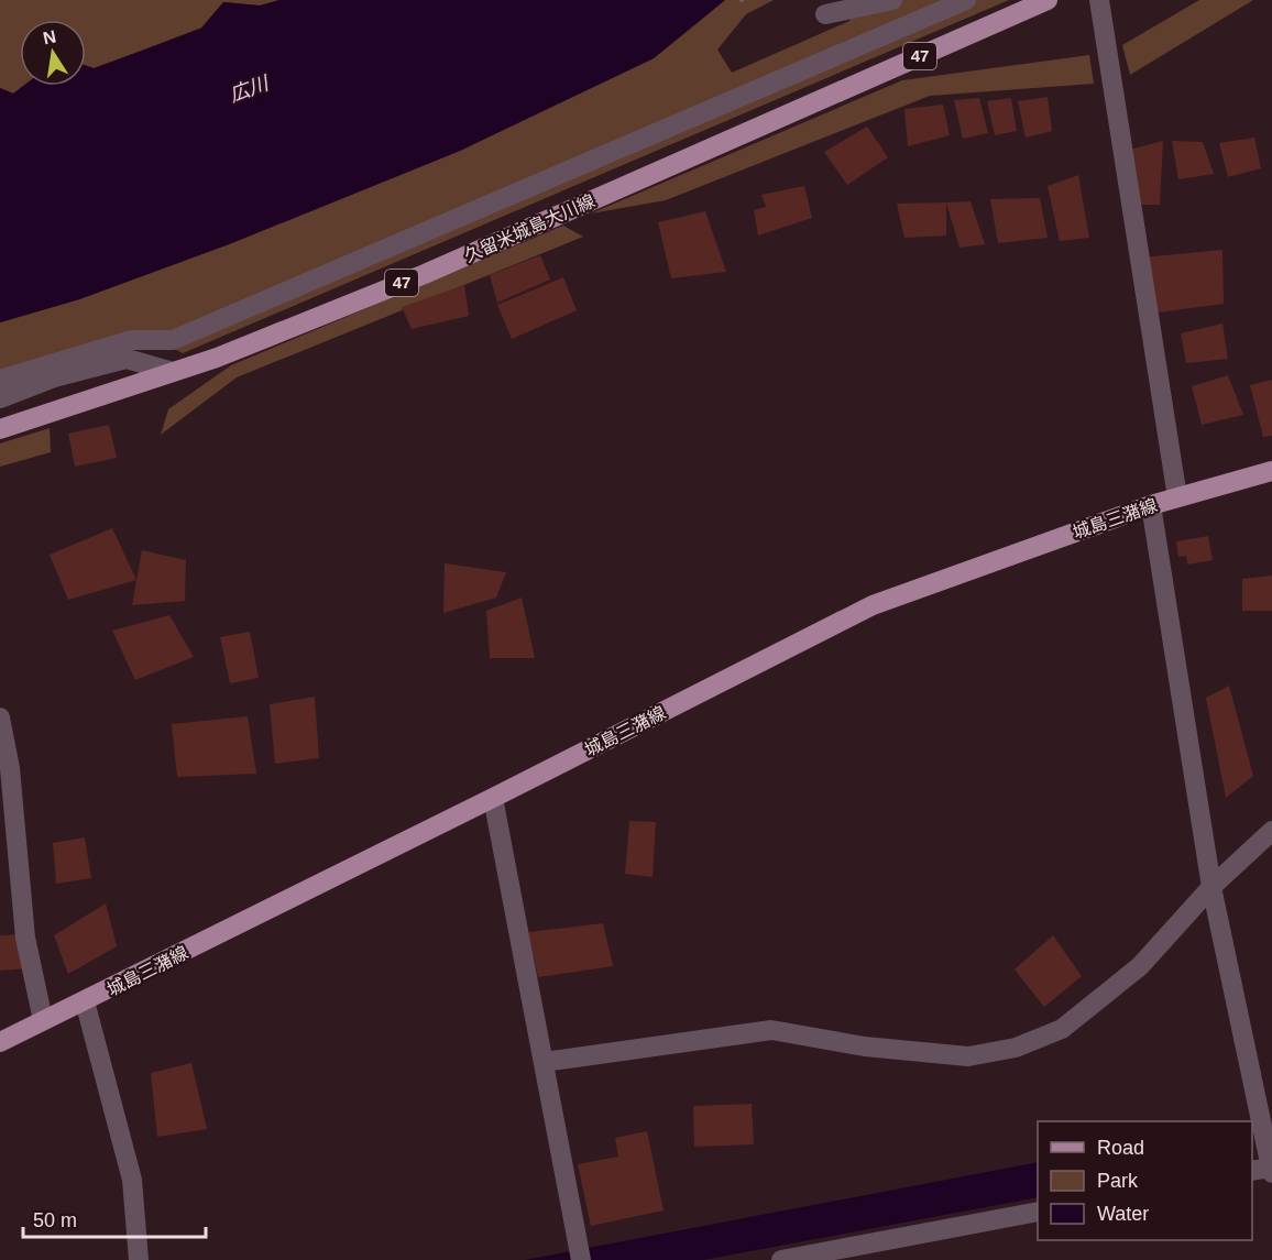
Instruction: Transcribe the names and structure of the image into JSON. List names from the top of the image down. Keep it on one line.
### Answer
{"streets":{"main road":["47","久留米城島大川線","城島三潴線"]},"water":["広川"],"legend":["Road","Park","Water"],"scale_bar":"50 m","north":"top"}
